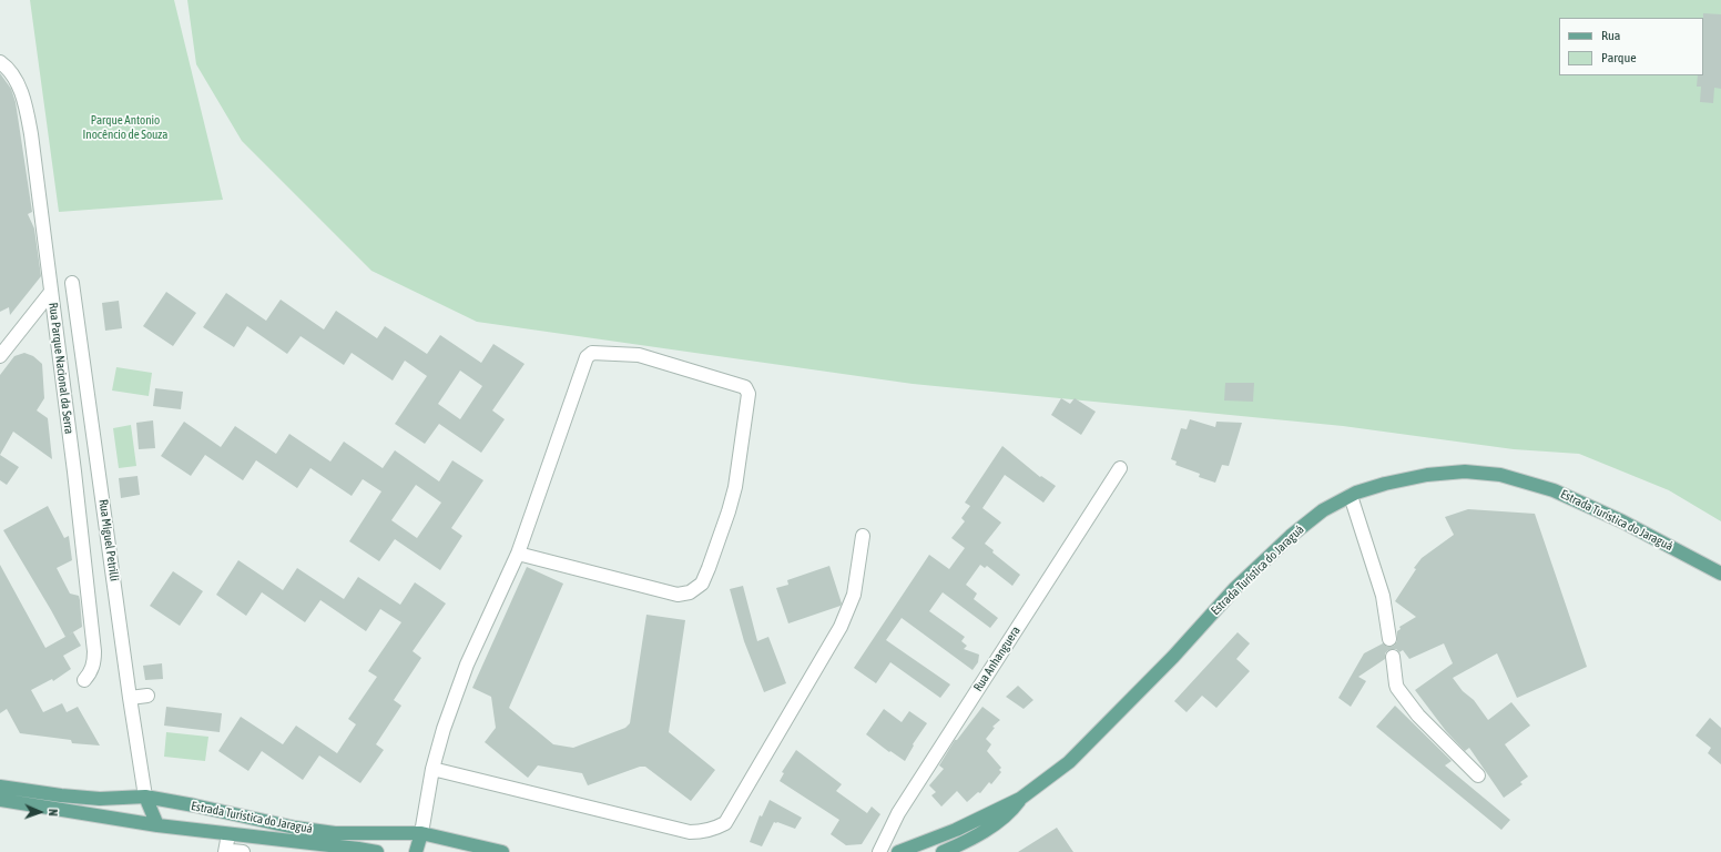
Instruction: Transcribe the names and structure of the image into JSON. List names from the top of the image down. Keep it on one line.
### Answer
{"streets":{"main road":["Estrada Turística do Jaraguá"],"street":["Rua Parque Nacional da Serra","Rua Miguel Petrilli","Rua Anhanguera"]},"crossings":[["Estrada Turística do Jaraguá","Rua Miguel Petrilli"]],"parks":["Parque Antonio Inocêncio de Souza"],"legend":["Rua","Parque"],"north":"right"}
